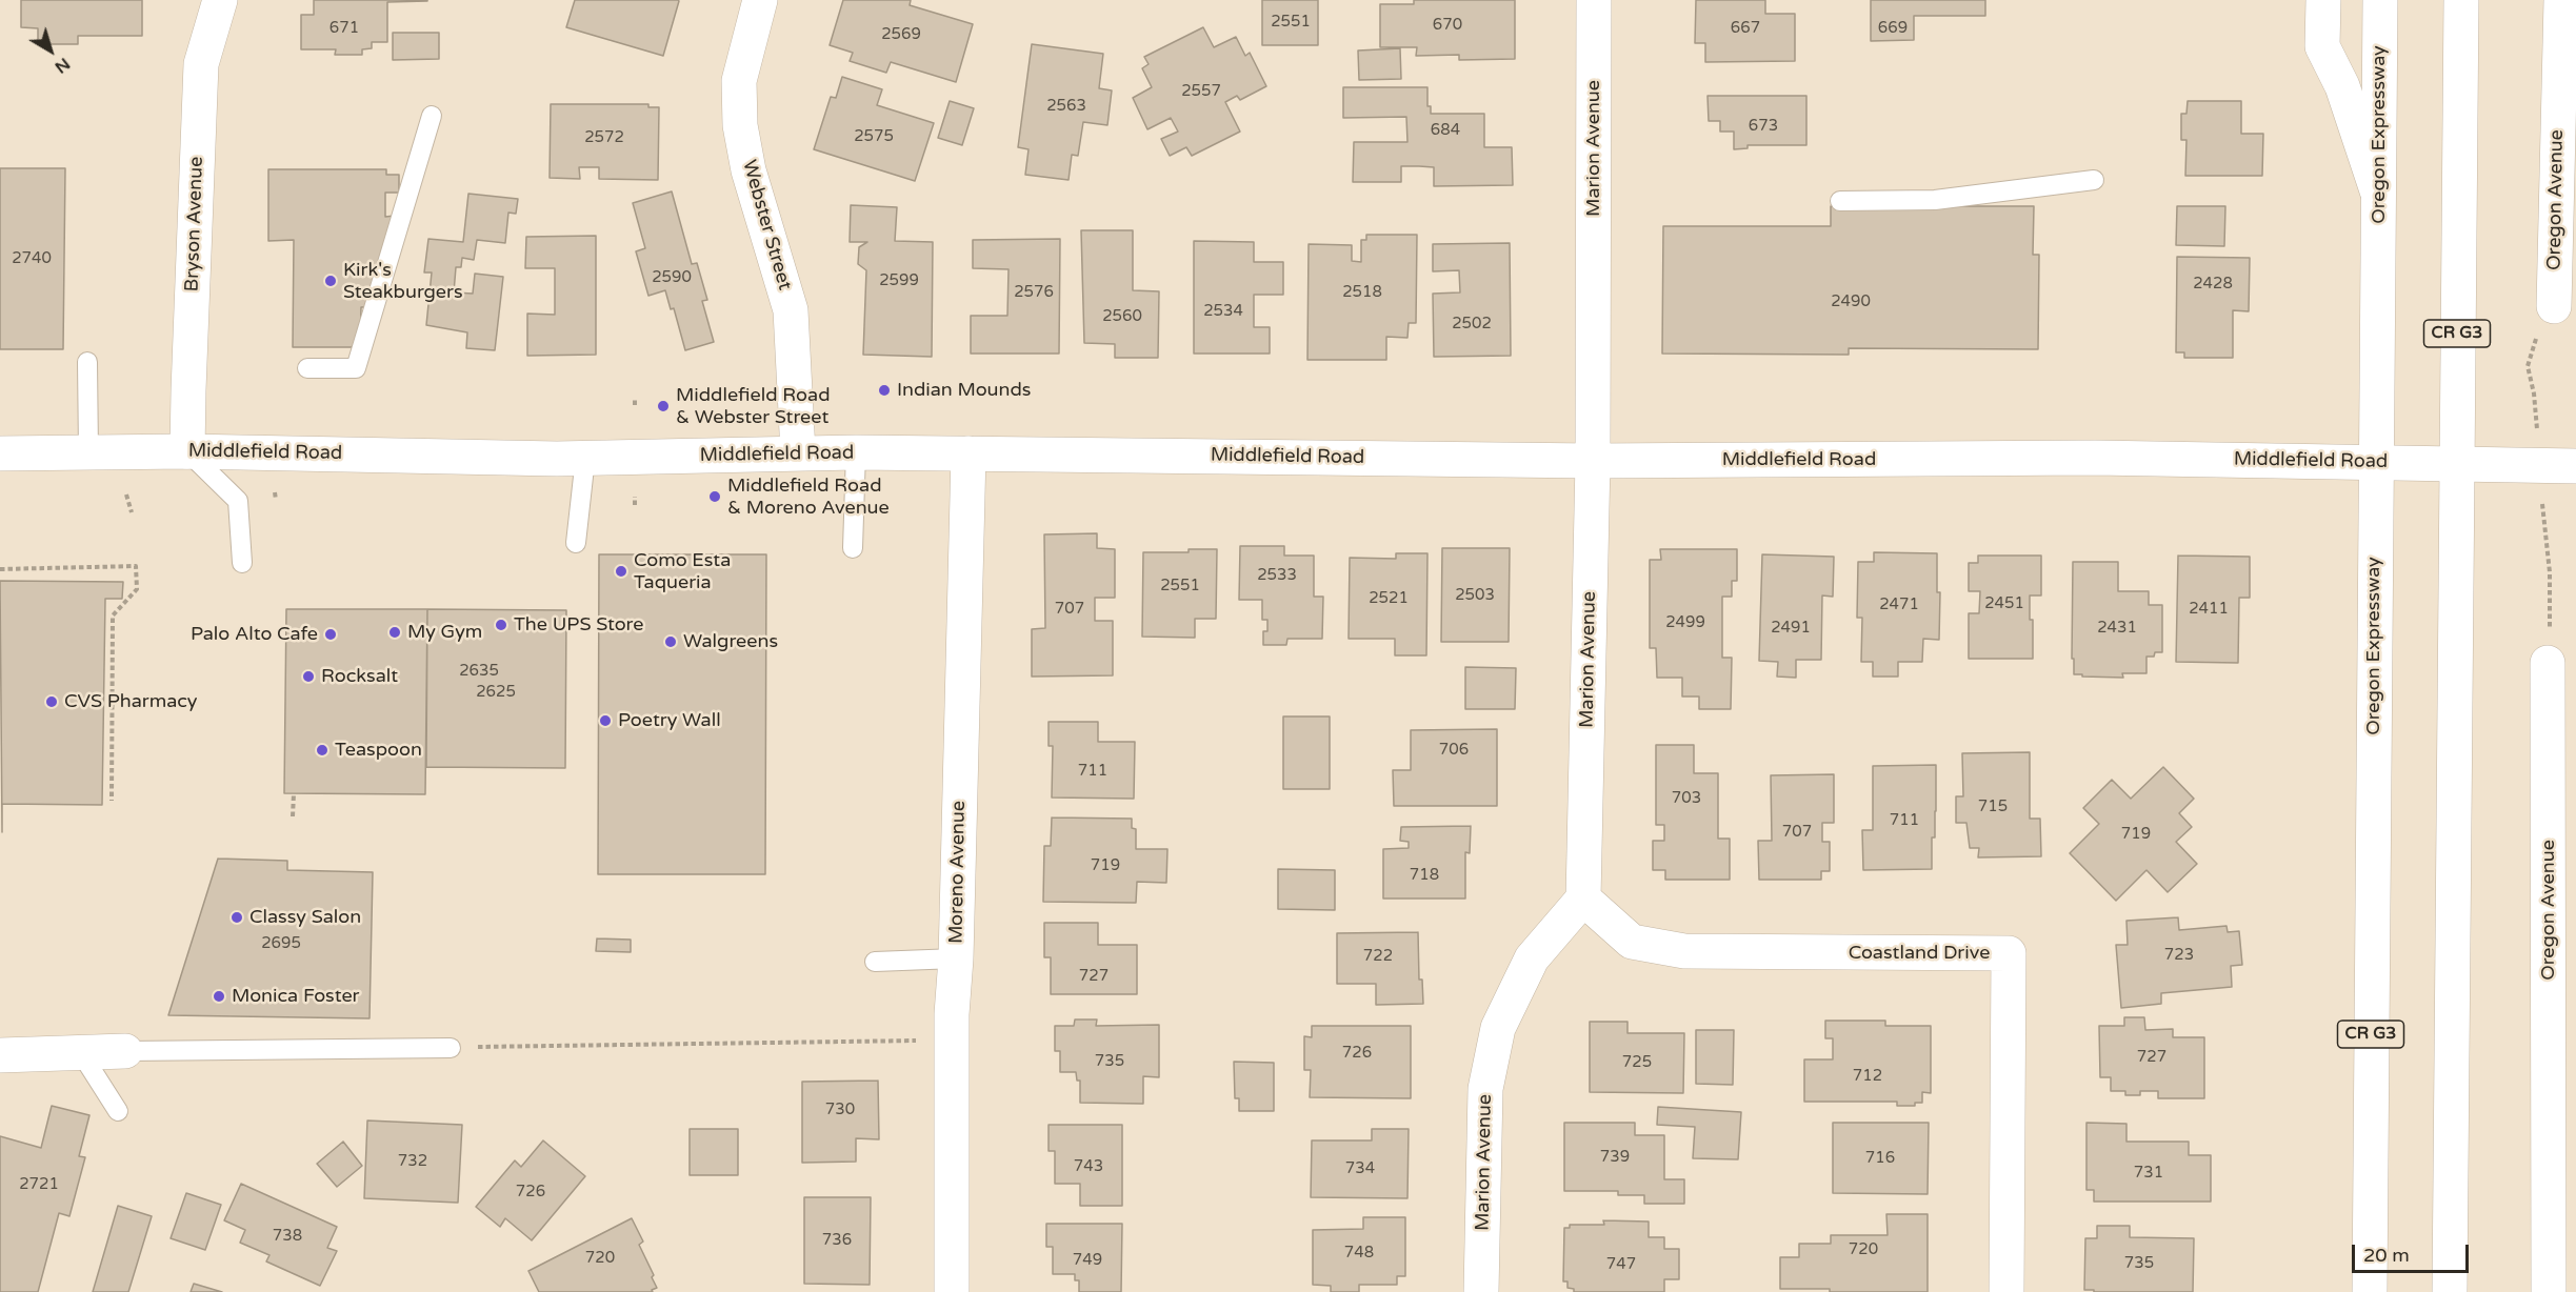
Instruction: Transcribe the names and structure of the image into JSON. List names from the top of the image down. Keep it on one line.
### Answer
{"streets":{"main road":["Oregon Expressway","Marion Avenue","Oregon Avenue","Bryson Avenue","Webster Street","CR G3","Middlefield Road","Moreno Avenue","Coastland Drive"]},"crossings":[["Oregon Expressway","Middlefield Road"],["Marion Avenue","Middlefield Road"],["Marion Avenue","Coastland Drive"],["Bryson Avenue","Middlefield Road"],["Webster Street","Middlefield Road"],["CR G3","Middlefield Road"],["Middlefield Road","Moreno Avenue"]],"places":["Kirk's Steakburgers","Indian Mounds","Middlefield Road & Webster Street","Middlefield Road & Moreno Avenue","Como Esta Taqueria","The UPS Store","My Gym","Palo Alto Cafe","Walgreens","Rocksalt","CVS Pharmacy","Poetry Wall","Teaspoon","Classy Salon","Monica Foster"],"house_numbers":["2551","670","671","667","669","2569","2557","2563","673","684","2575","2572","2740","2590","2599","2428","2576","2518","2490","2534","2560","2502","2533","2551","2503","2521","2451","2471","707","2411","2499","2491","2431","2635","2625","706","711","703","715","711","707","719","719","718","2695","723","722","727","726","727","735","725","712","730","739","716","732","743","734","731","2721","726","738","736","720","748","720","749","735","747"],"scale_bar":"20 m","north":"bottom right"}
